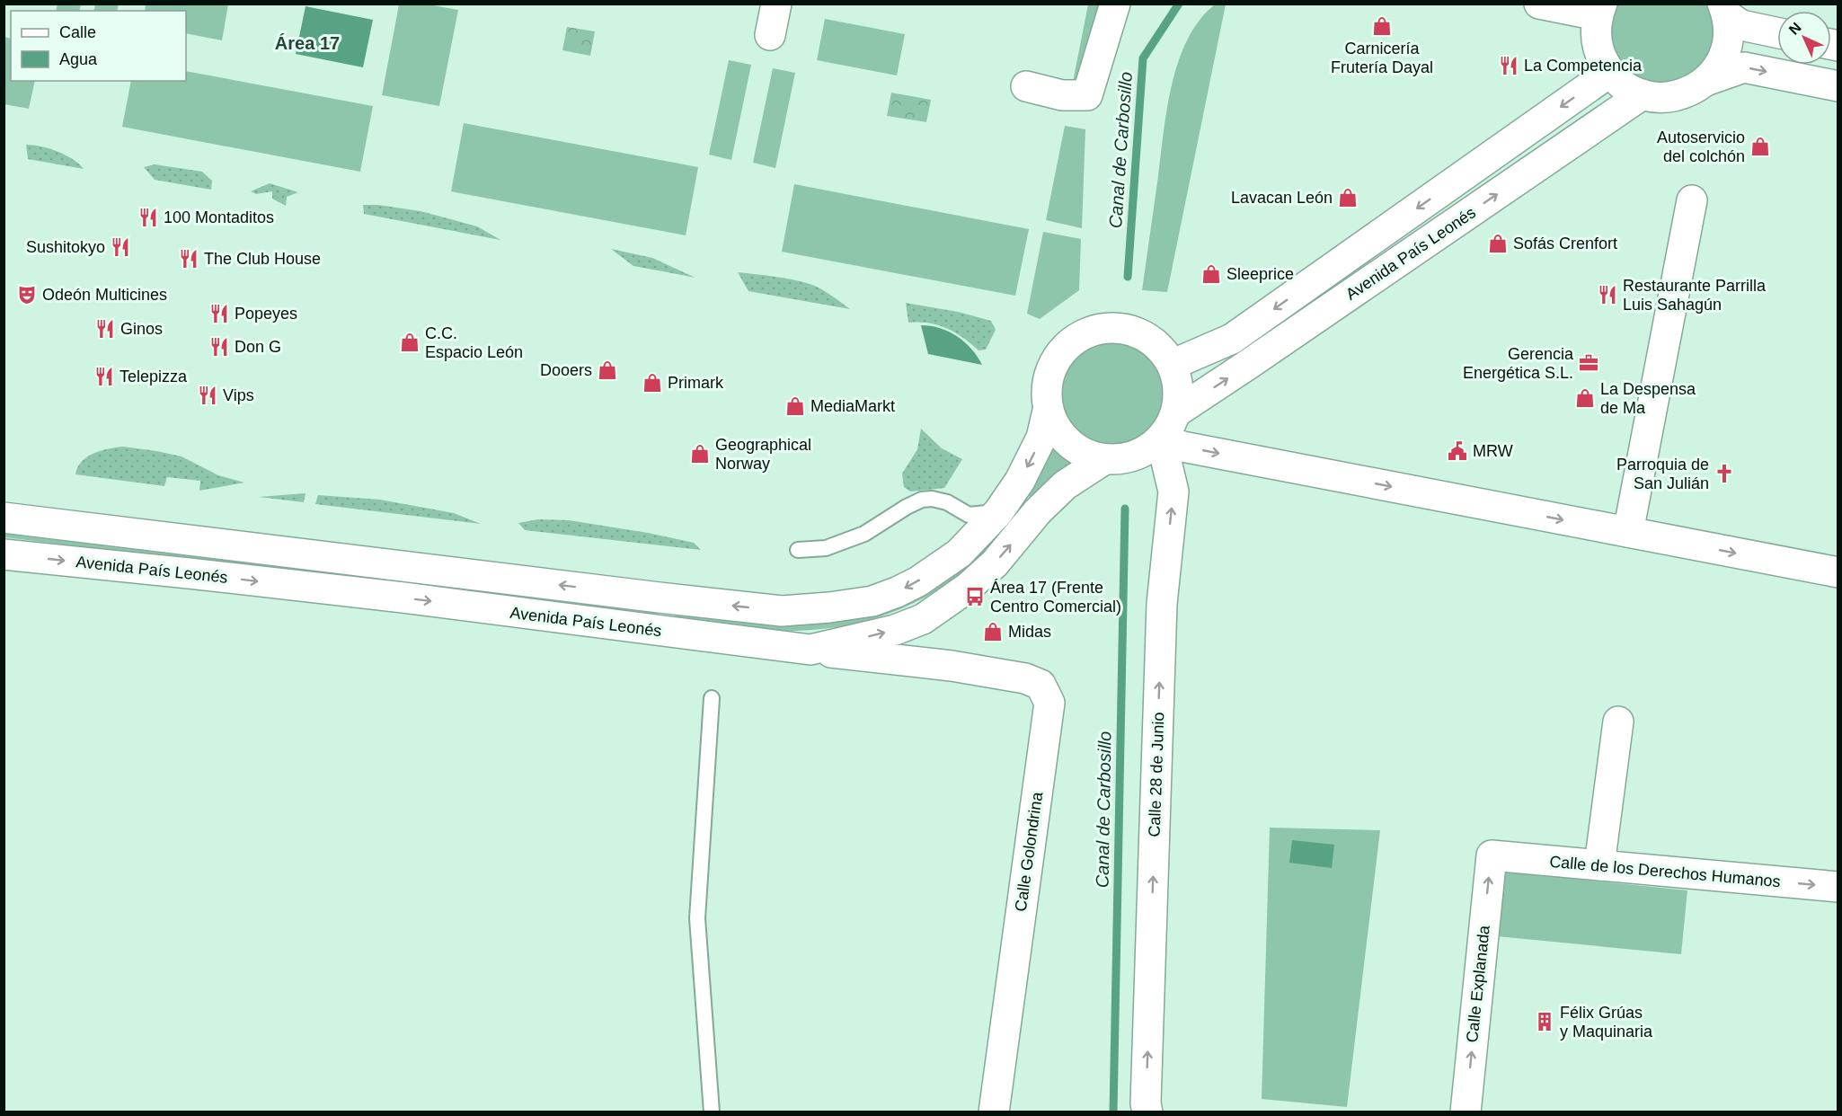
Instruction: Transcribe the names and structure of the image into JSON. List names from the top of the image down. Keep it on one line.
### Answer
{"streets":{"street":["Avenida País Leonés","Calle 28 de Junio","Calle Golondrina","Calle de los Derechos Humanos","Calle Explanada"]},"crossings":[["Avenida País Leonés","Calle 28 de Junio"],["Avenida País Leonés","Calle Golondrina"],["Calle de los Derechos Humanos","Calle Explanada"]],"one_way":["Calle 28 de Junio","Calle de los Derechos Humanos","Calle Explanada"],"districts":["Área 17"],"water":["Canal de Carbosillo"],"places":{"shop":["Carnicería Frutería Dayal","Autoservicio del colchón","Lavacan León","Sofás Crenfort","Sleeprice","C.C. Espacio León","Dooers","Primark","La Despensa de Ma","MediaMarkt","Geographical Norway","Midas"],"restaurant":["La Competencia","100 Montaditos","Sushitokyo","The Club House","Restaurante Parrilla Luis Sahagún","Popeyes","Ginos","Don G","Telepizza","Vips"],"theatre":["Odeón Multicines"],"office":["Gerencia Energética S.L."],"public building":["MRW"],"church":["Parroquia de San Julián"],"bus stop":["Área 17 (Frente Centro Comercial)"],"building":["Félix Grúas y Maquinaria"]},"legend":["Calle","Agua"],"north":"top left"}
